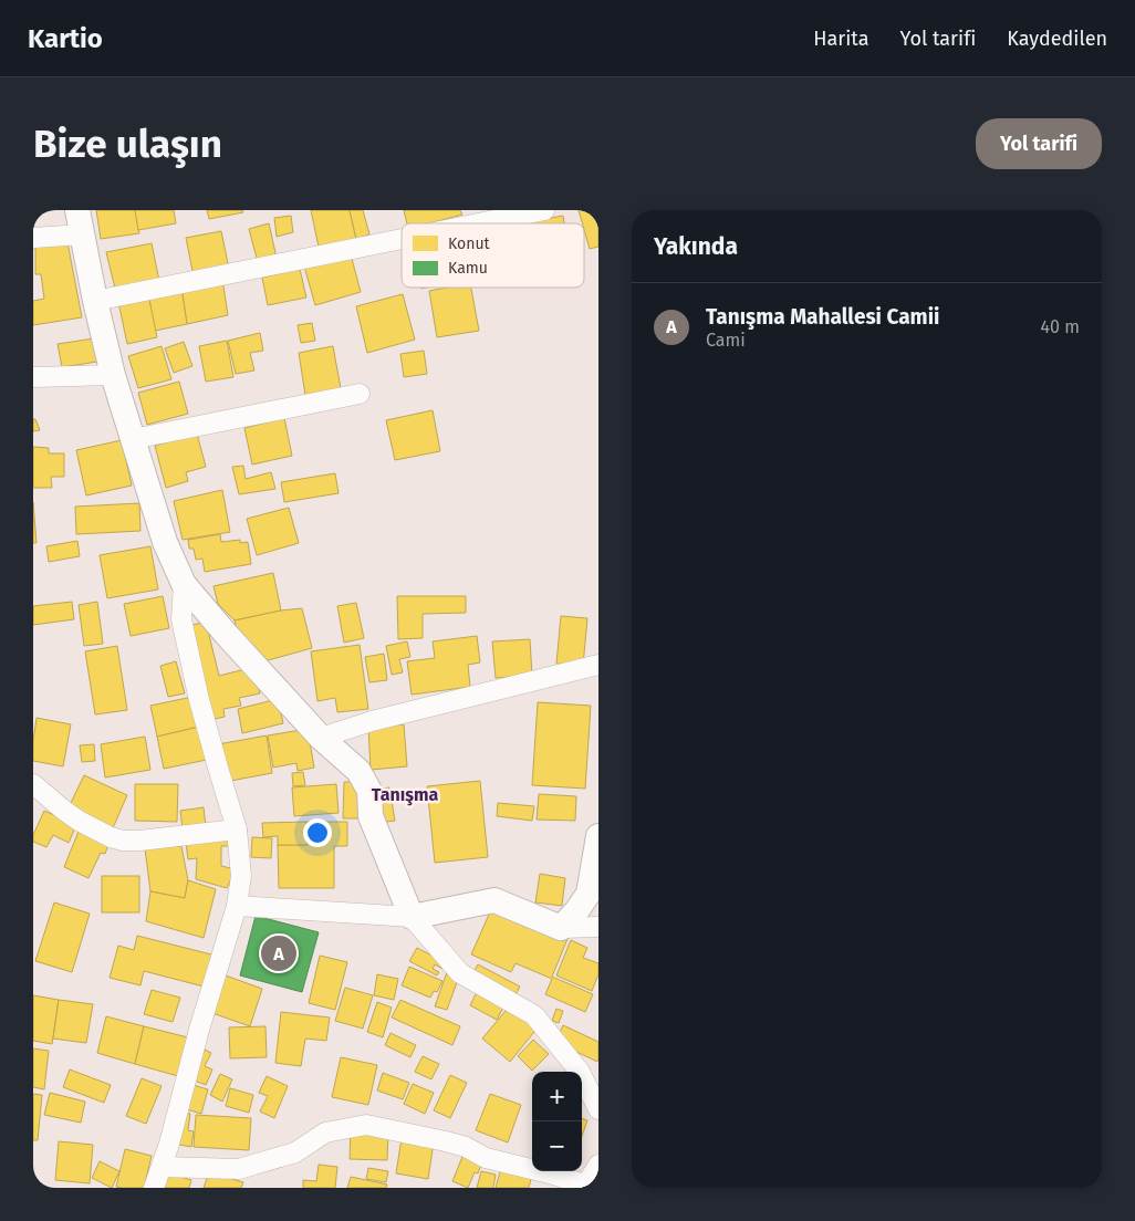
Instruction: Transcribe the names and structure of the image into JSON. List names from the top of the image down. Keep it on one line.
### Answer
{"districts":["Tanışma"],"legend":["Konut","Kamu"],"page":{"header":"Kartio","nav":["Harita","Yol tarifi","Kaydedilen"],"buttons":"Yol tarifi","title":"Bize ulaşın","heading":"Yakında","list":[{"mark":"A","name":"Tanışma Mahallesi Camii","note":"Cami","value":"40 m"}],"pins":"A","map_buttons":["+","−"]}}
